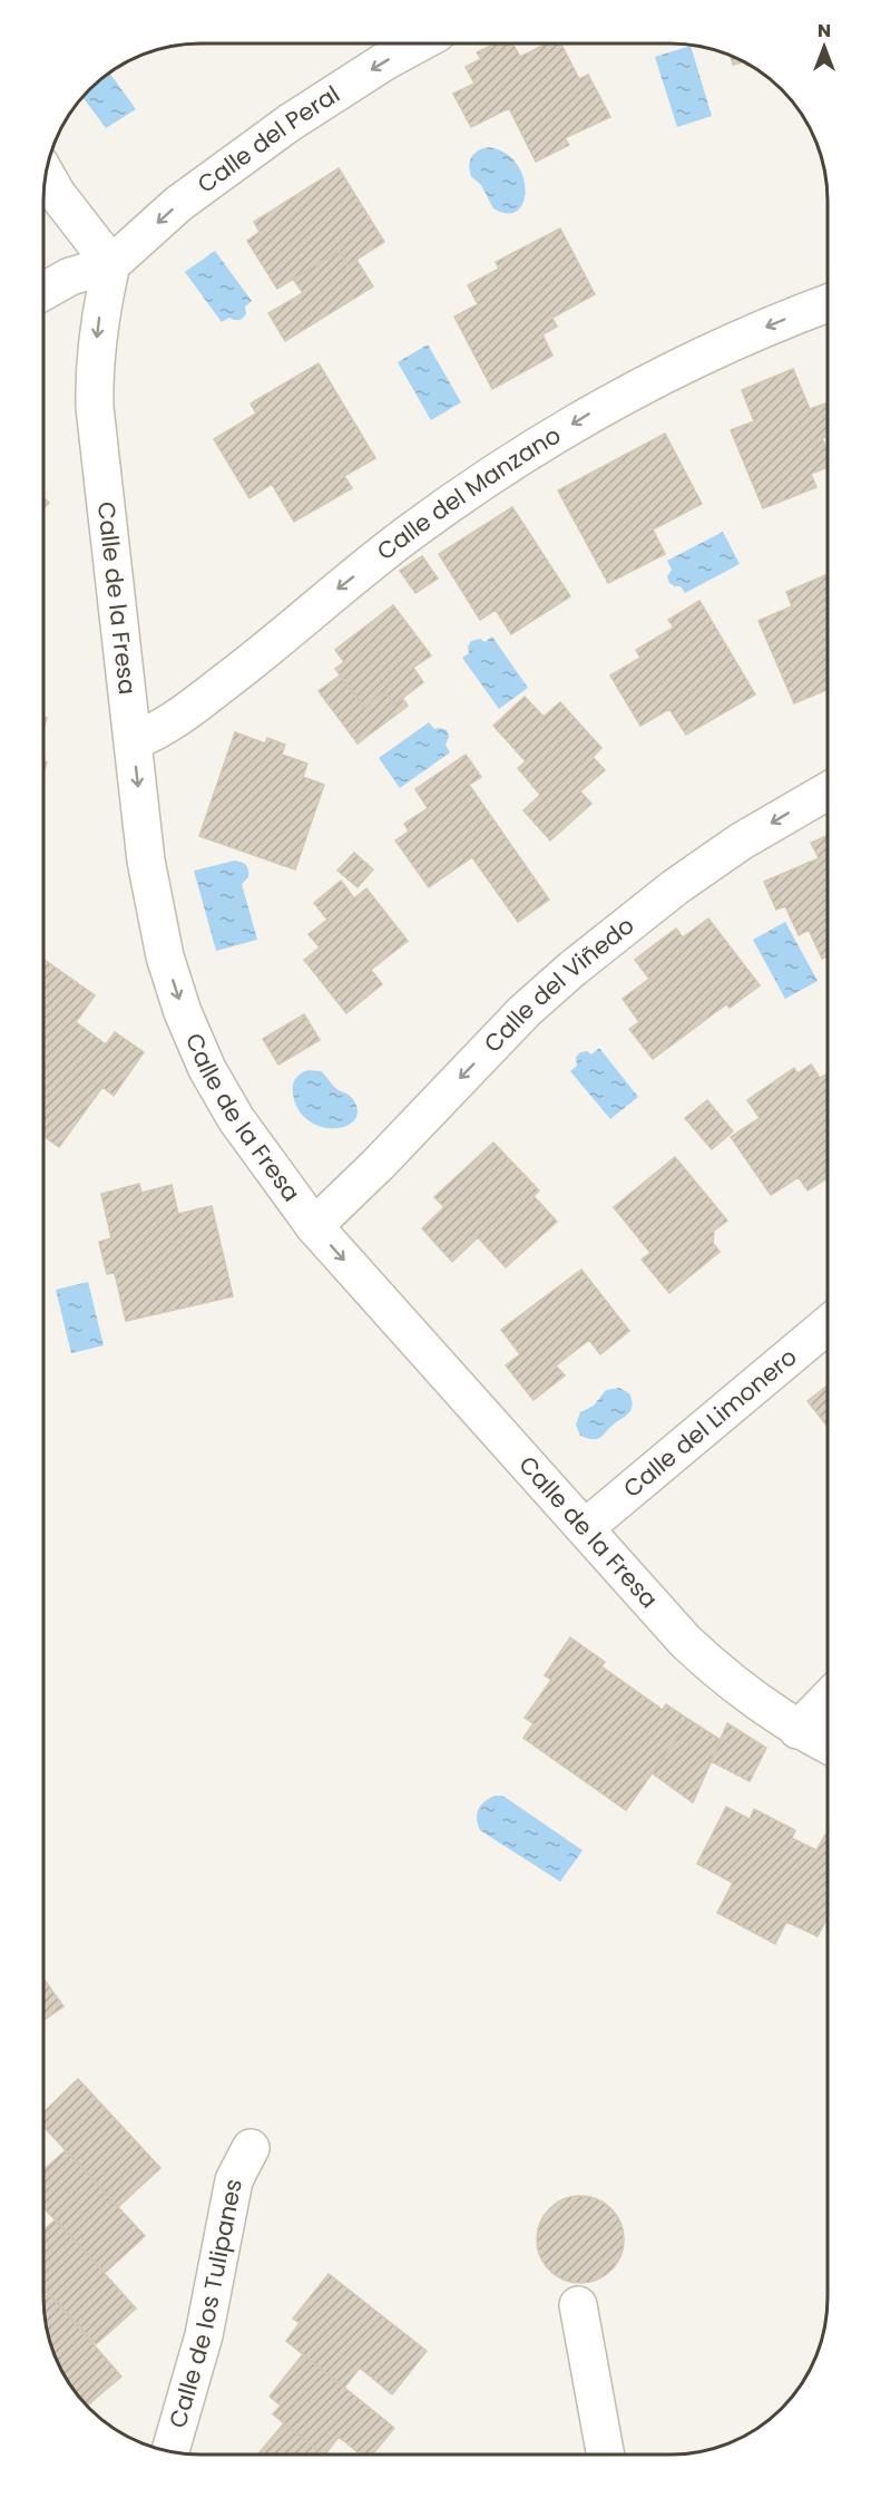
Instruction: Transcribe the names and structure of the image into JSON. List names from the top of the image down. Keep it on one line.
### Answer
{"streets":{"street":["Calle del Peral","Calle del Manzano","Calle de la Fresa","Calle del Viñedo","Calle del Limonero","Calle de los Tulipanes"]},"crossings":[["Calle del Peral","Calle de la Fresa"],["Calle del Manzano","Calle de la Fresa"],["Calle de la Fresa","Calle del Viñedo"],["Calle de la Fresa","Calle del Limonero"]],"one_way":["Calle del Peral","Calle del Manzano","Calle de la Fresa","Calle del Viñedo"],"north":"top"}
